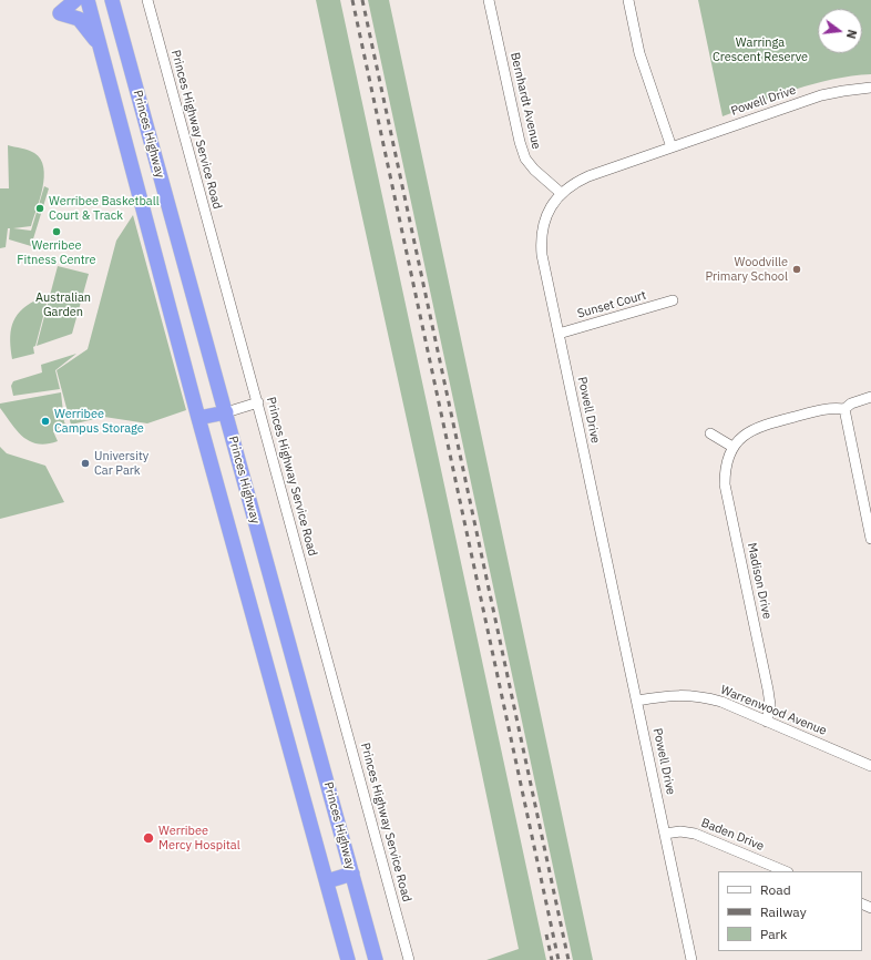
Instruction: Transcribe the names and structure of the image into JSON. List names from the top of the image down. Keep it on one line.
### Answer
{"streets":{"highway":["Princes Highway"],"street":["Bernhardt Avenue","Powell Drive","Princes Highway Service Road","Sunset Court","Madison Drive","Warrenwood Avenue","Baden Drive"]},"crossings":[["Bernhardt Avenue","Powell Drive"],["Powell Drive","Sunset Court"],["Powell Drive","Warrenwood Avenue"],["Powell Drive","Baden Drive"],["Madison Drive","Warrenwood Avenue"]],"parks":["Warringa Crescent Reserve","Australian Garden"],"places":["Werribee Basketball Court & Track","Werribee Fitness Centre","Woodville Primary School","Werribee Campus Storage","University Car Park","Werribee Mercy Hospital"],"legend":["Road","Railway","Park"],"north":"right"}
